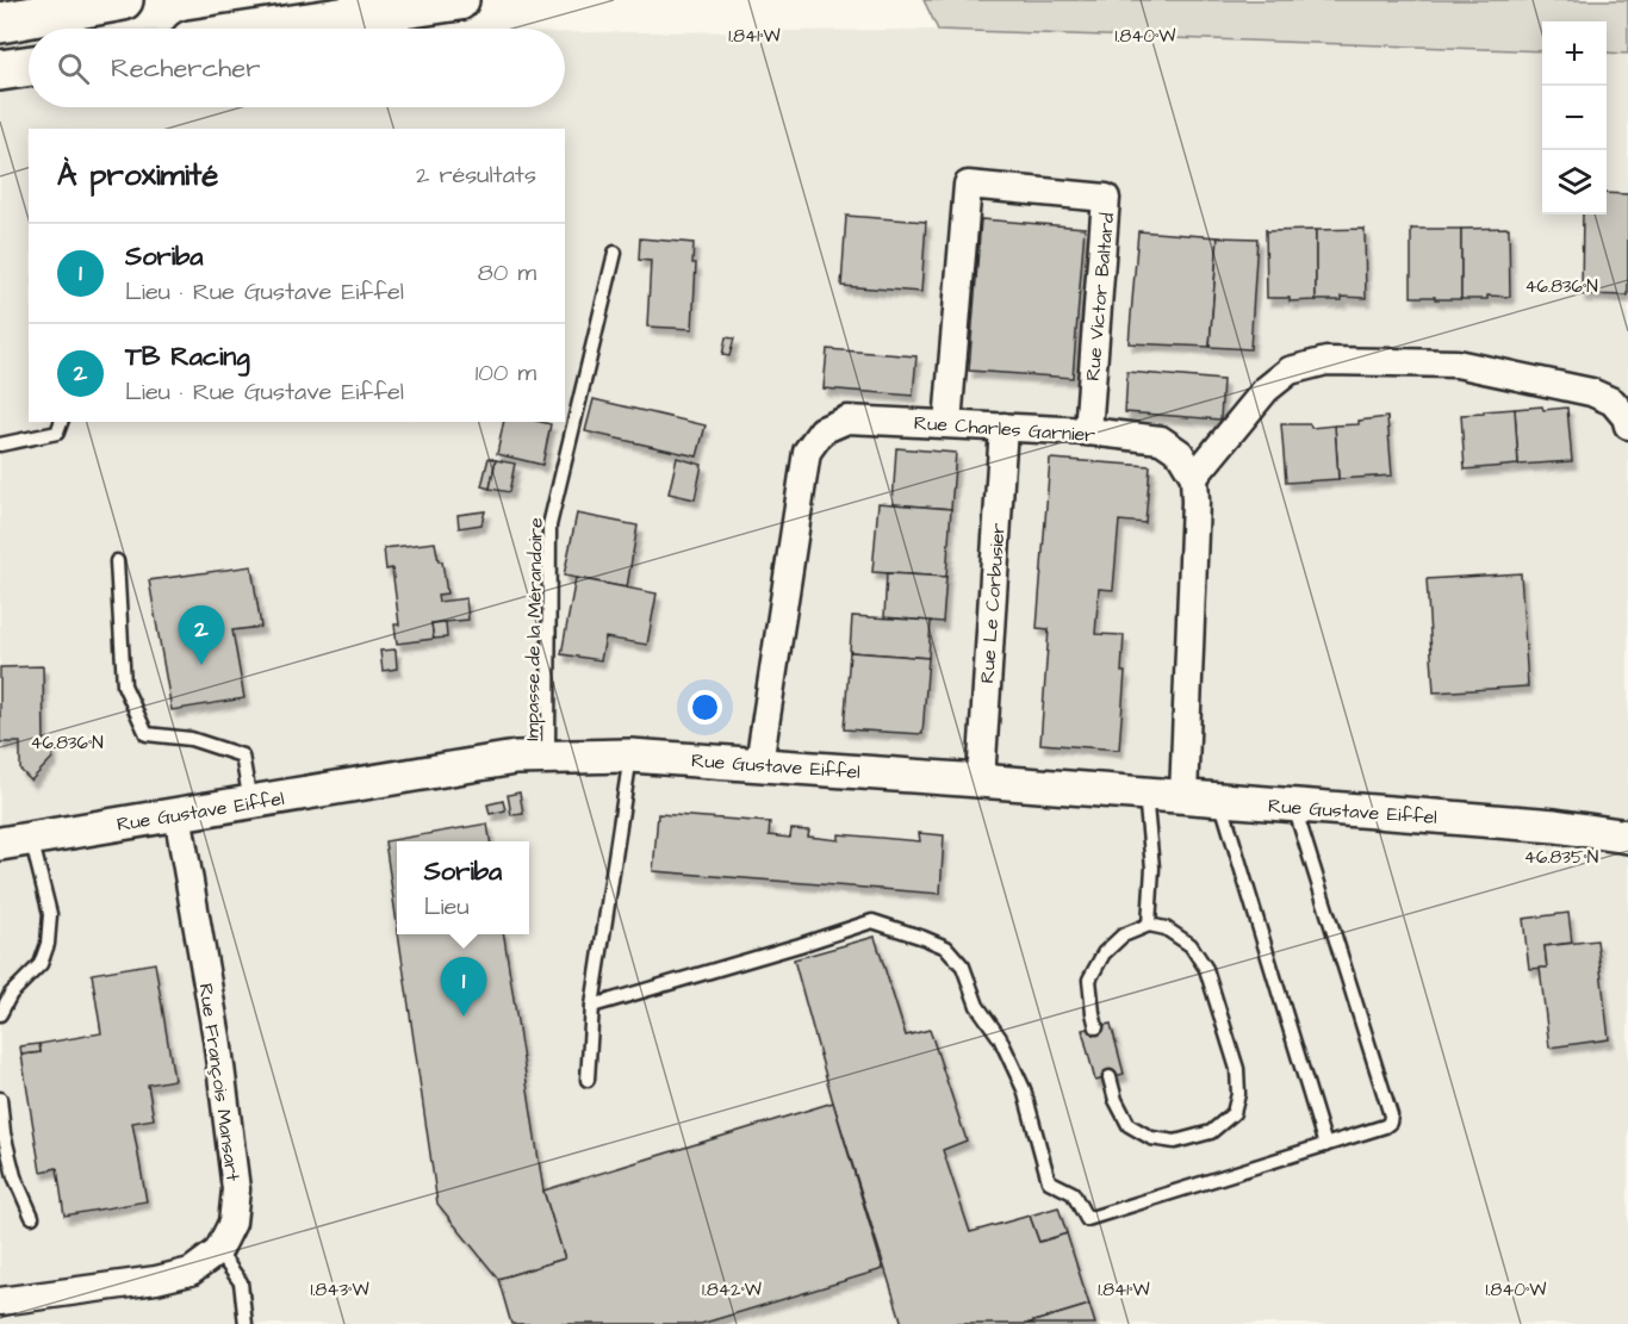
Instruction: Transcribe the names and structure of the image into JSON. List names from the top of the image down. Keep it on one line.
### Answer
{"streets":{"street":["Rue Victor Baltard","Rue Charles Garnier","Rue Le Corbusier","Rue Gustave Eiffel","Rue François Mansart"],"lane":["Impasse de la Mérandoire"]},"crossings":[["Rue Victor Baltard","Rue Charles Garnier"],["Rue Charles Garnier","Rue Le Corbusier"],["Rue Charles Garnier","Rue Gustave Eiffel"],["Rue Le Corbusier","Rue Gustave Eiffel"],["Impasse de la Mérandoire","Rue Gustave Eiffel"],["Rue Gustave Eiffel","Rue François Mansart"]],"page":{"map_buttons":["+","−"],"search":"Rechercher","heading":["À proximité","2 résultats"],"list":[{"mark":"1","name":"Soriba","note":"Lieu · Rue Gustave Eiffel","value":"80 m"},{"mark":"2","name":"TB Racing","note":"Lieu · Rue Gustave Eiffel","value":"100 m"}],"pins":["2","1"],"popup":["Soriba","Lieu"]},"coordinates":["1.841°W","1.840°W","46.836°N","46.835°N","1.843°W","1.842°W"]}
